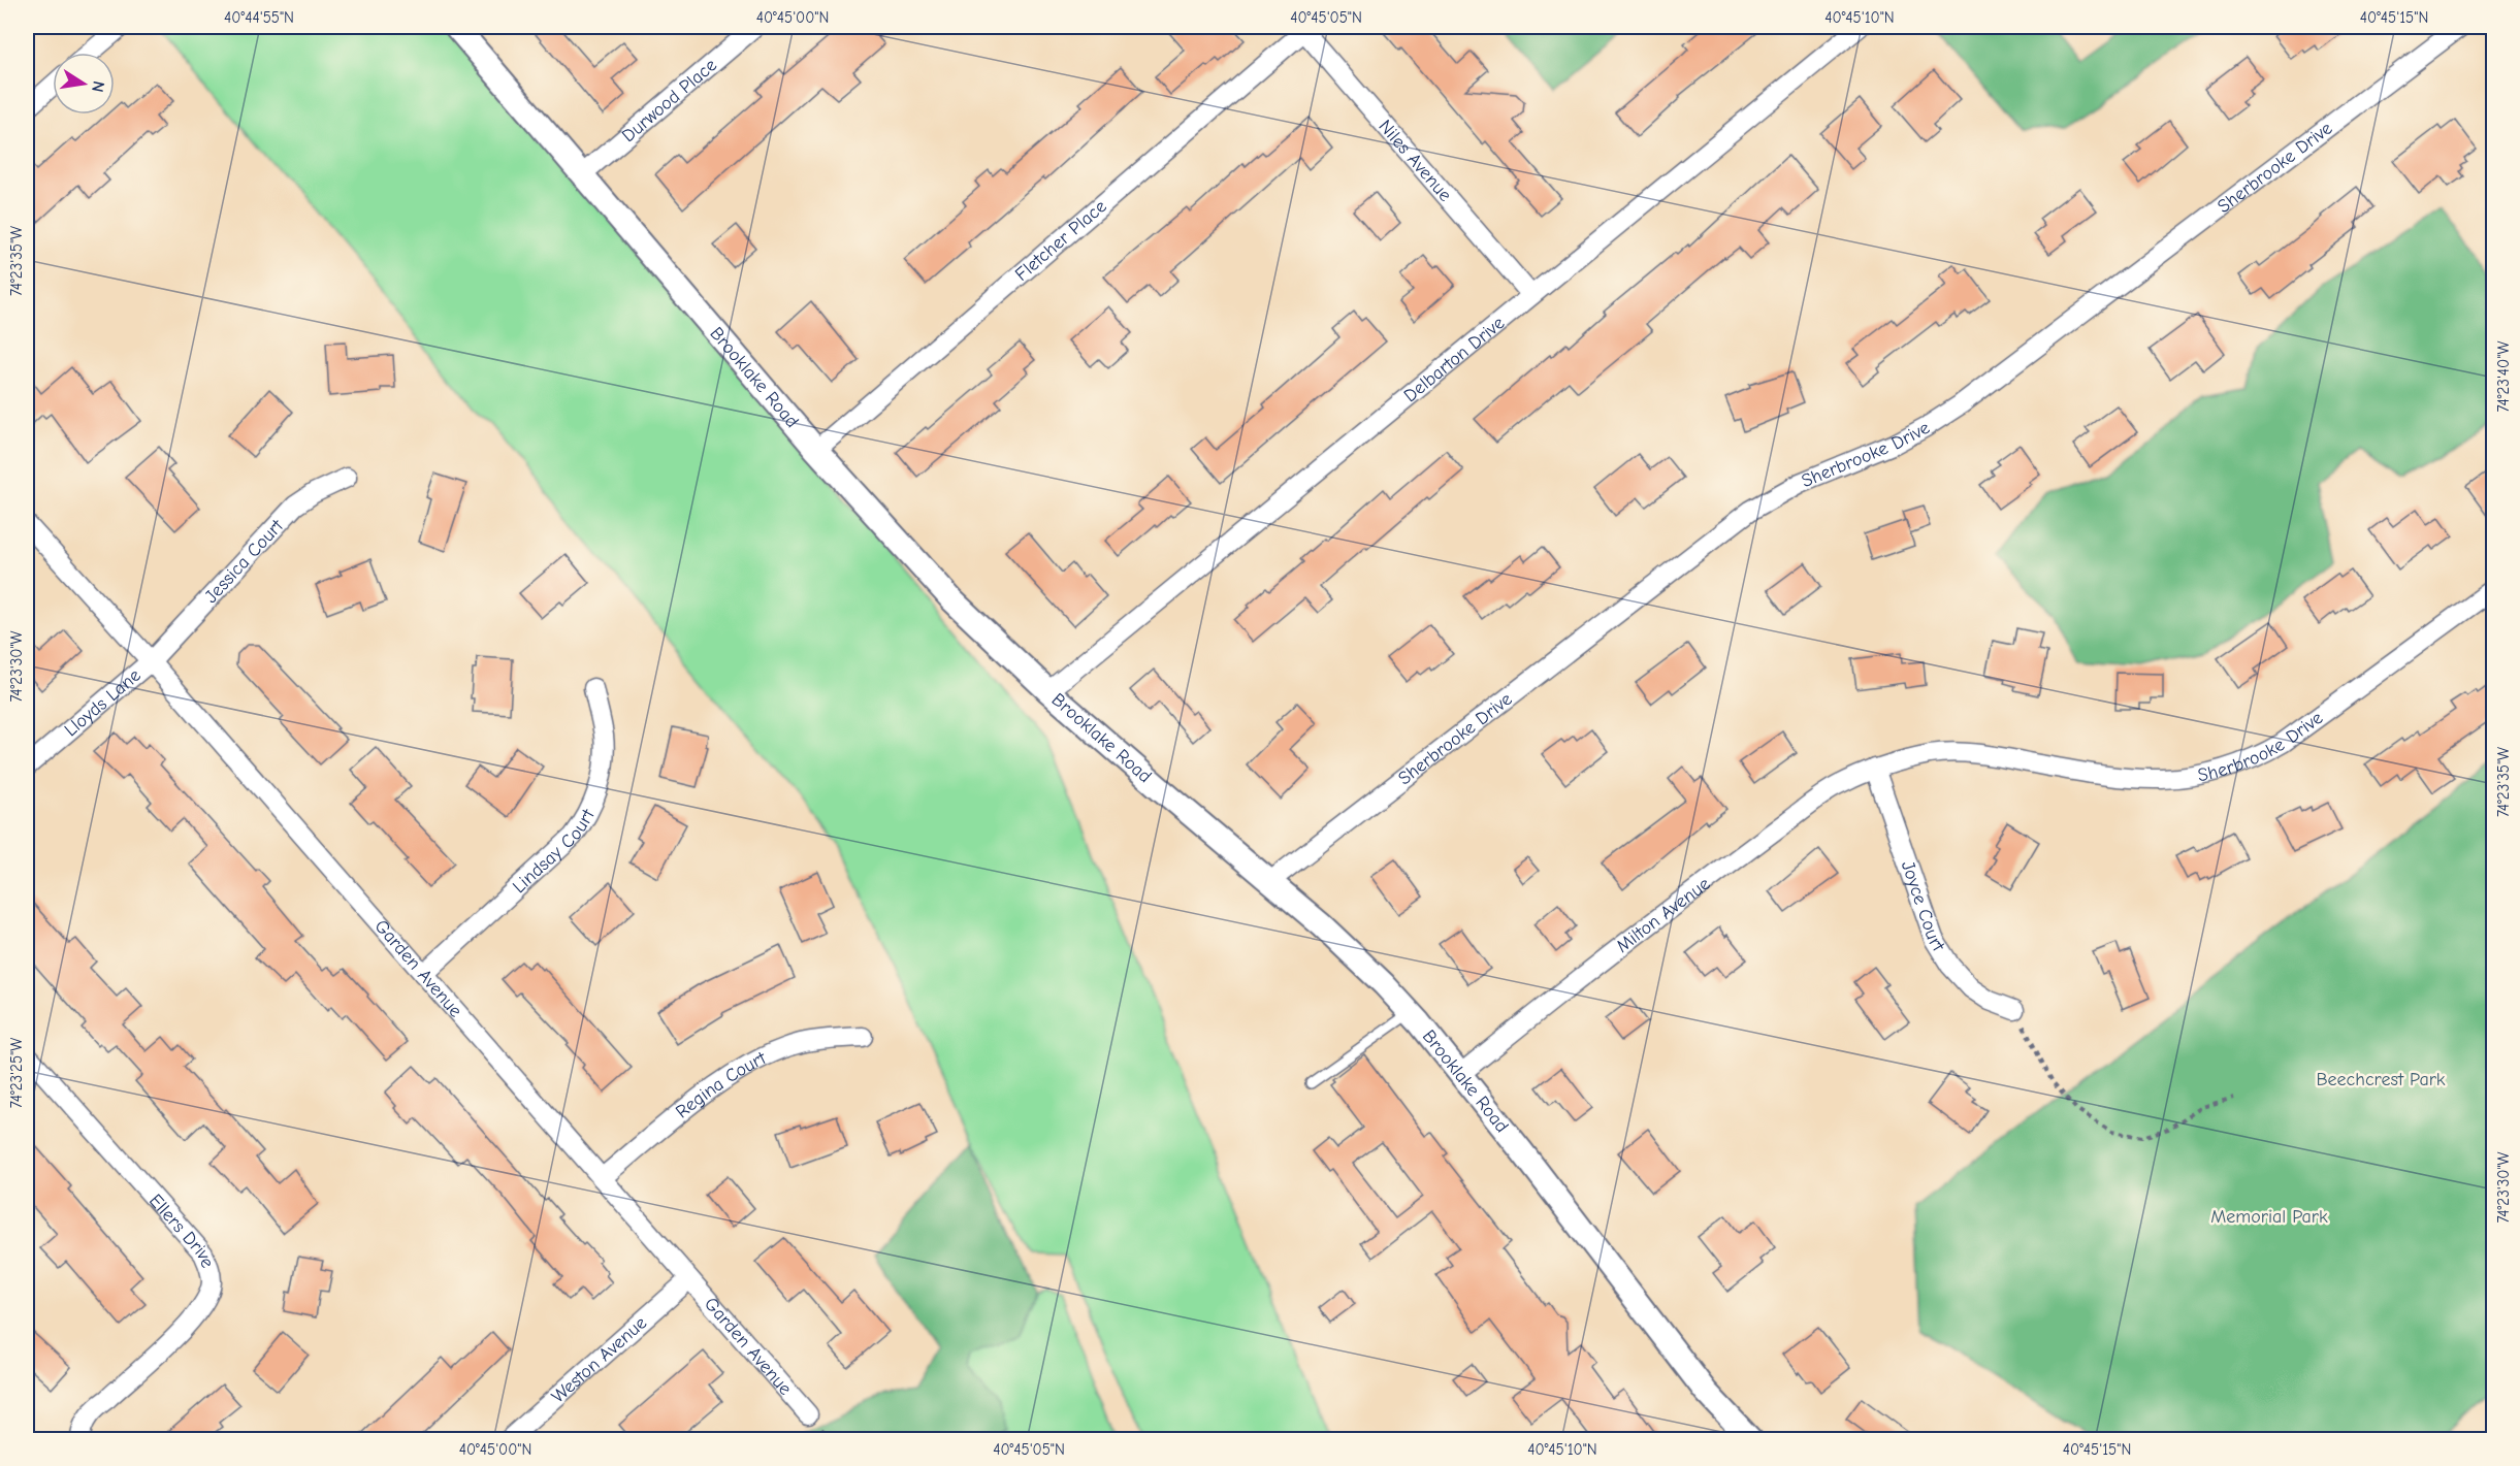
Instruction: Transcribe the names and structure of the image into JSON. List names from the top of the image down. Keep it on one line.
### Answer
{"streets":{"street":["Durwood Place","Niles Avenue","Sherbrooke Drive","Fletcher Place","Delbarton Drive","Brooklake Road","Jessica Court","Lloyds Lane","Lindsay Court","Joyce Court","Milton Avenue","Garden Avenue","Regina Court","Ellers Drive","Weston Avenue"]},"crossings":[["Durwood Place","Brooklake Road"],["Niles Avenue","Fletcher Place"],["Niles Avenue","Delbarton Drive"],["Sherbrooke Drive","Brooklake Road"],["Sherbrooke Drive","Joyce Court"],["Sherbrooke Drive","Milton Avenue"],["Fletcher Place","Brooklake Road"],["Delbarton Drive","Brooklake Road"],["Brooklake Road","Milton Avenue"],["Jessica Court","Lloyds Lane"],["Jessica Court","Garden Avenue"],["Lloyds Lane","Garden Avenue"],["Lindsay Court","Garden Avenue"],["Joyce Court","Milton Avenue"],["Garden Avenue","Regina Court"],["Garden Avenue","Weston Avenue"]],"parks":["Beechcrest Park","Memorial Park"],"north":"right","coordinates":["40°44'55\"N","40°45'00\"N","40°45'05\"N","40°45'10\"N","40°45'15\"N","74°23'35\"W","74°23'40\"W","74°23'30\"W","74°23'25\"W"]}
